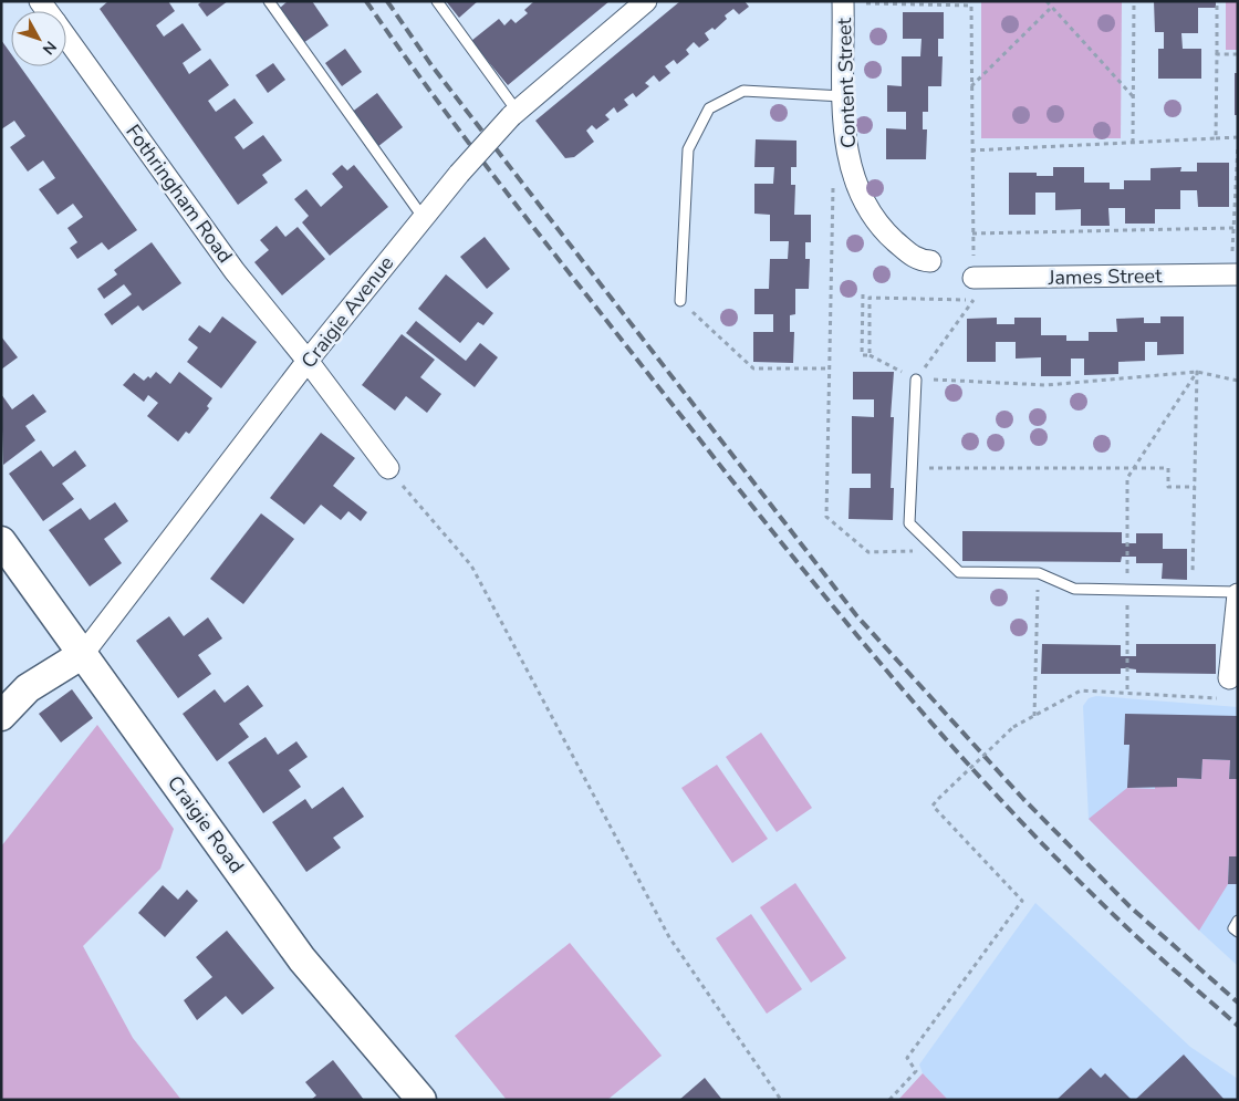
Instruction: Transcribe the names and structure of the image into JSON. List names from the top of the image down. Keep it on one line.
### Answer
{"streets":{"main road":["Craigie Road"],"street":["Content Street","Fothringham Road","James Street","Craigie Avenue"]},"crossings":[["Fothringham Road","Craigie Avenue"],["Craigie Avenue","Craigie Road"]],"north":"bottom right"}
